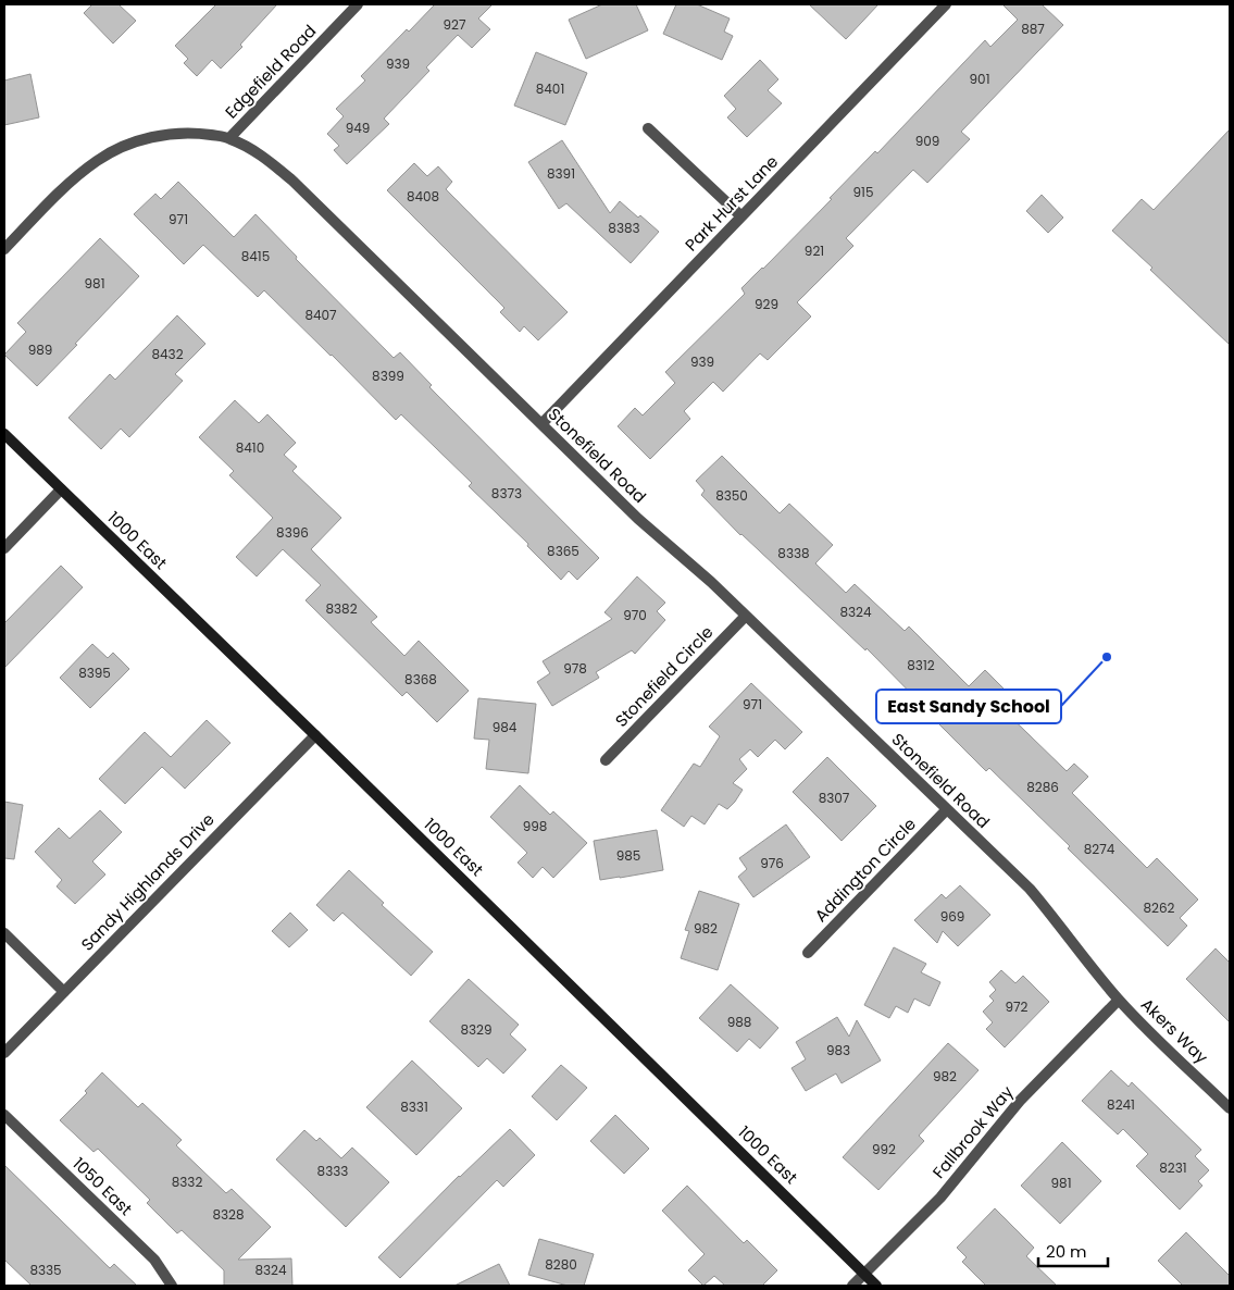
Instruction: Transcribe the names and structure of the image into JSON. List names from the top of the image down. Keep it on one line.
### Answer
{"streets":{"street":["Edgefield Road","Park Hurst Lane","Stonefield Road","1000 East","Stonefield Circle","Addington Circle","Sandy Highlands Drive","Akers Way","Fallbrook Way","1050 East"]},"crossings":[["Edgefield Road","Stonefield Road"],["Park Hurst Lane","Stonefield Road"],["Stonefield Road","Stonefield Circle"],["Stonefield Road","Addington Circle"],["Stonefield Road","Akers Way"],["Stonefield Road","Fallbrook Way"],["1000 East","Sandy Highlands Drive"],["1000 East","Fallbrook Way"],["Akers Way","Fallbrook Way"]],"places":["East Sandy School"],"house_numbers":["927","887","939","901","8401","949","909","8391","915","8408","971","8383","921","8415","981","929","8407","989","8432","939","8399","8410","8373","8350","8396","8365","8338","8382","8324","970","8312","978","8395","8368","971","984","8286","8307","998","8274","985","976","8262","969","982","972","988","8329","983","982","8241","8331","992","8231","8333","8332","981","8328","8280","8335","8324"],"scale_bar":"20 m"}
